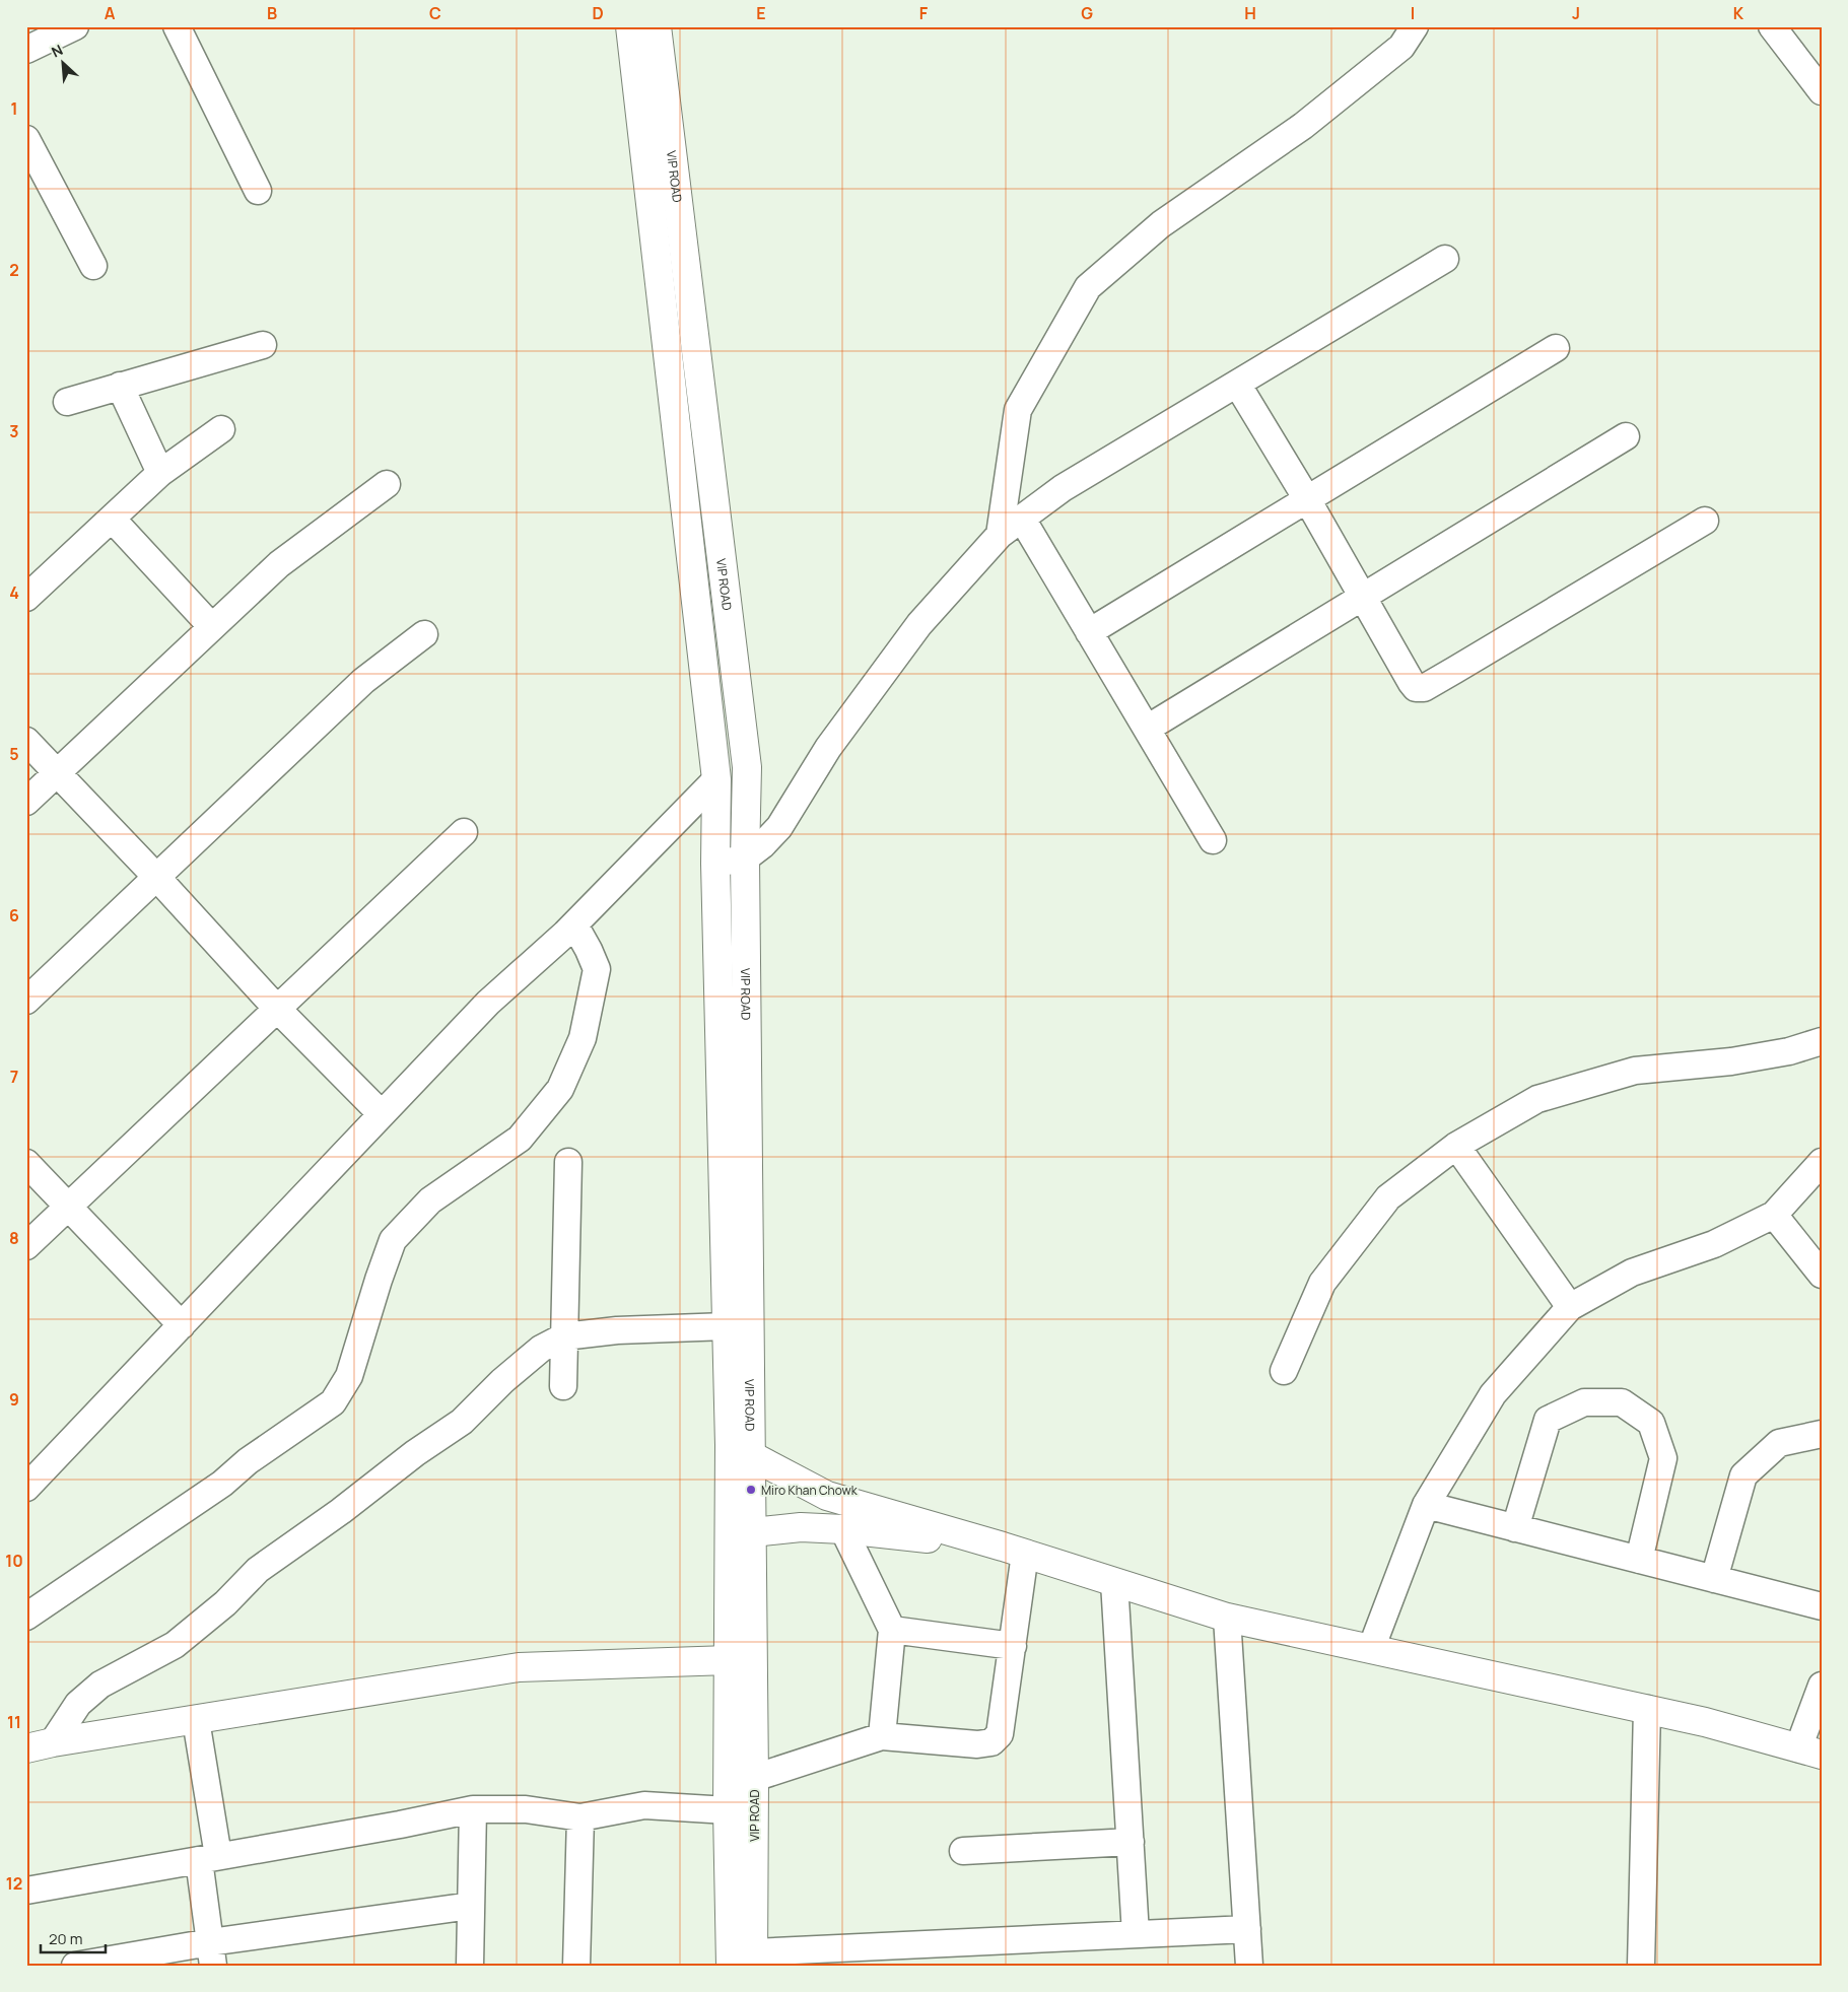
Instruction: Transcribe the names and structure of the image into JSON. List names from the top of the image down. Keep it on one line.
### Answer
{"streets":{"main road":["VIP ROAD"]},"places":["Miro Khan Chowk"],"scale_bar":"20 m","north":"top left","grid":{"columns":["A","B","C","D","E","F","G","H","I","J","K"],"rows":["1","2","3","4","5","6","7","8","9","10","11","12"]}}
